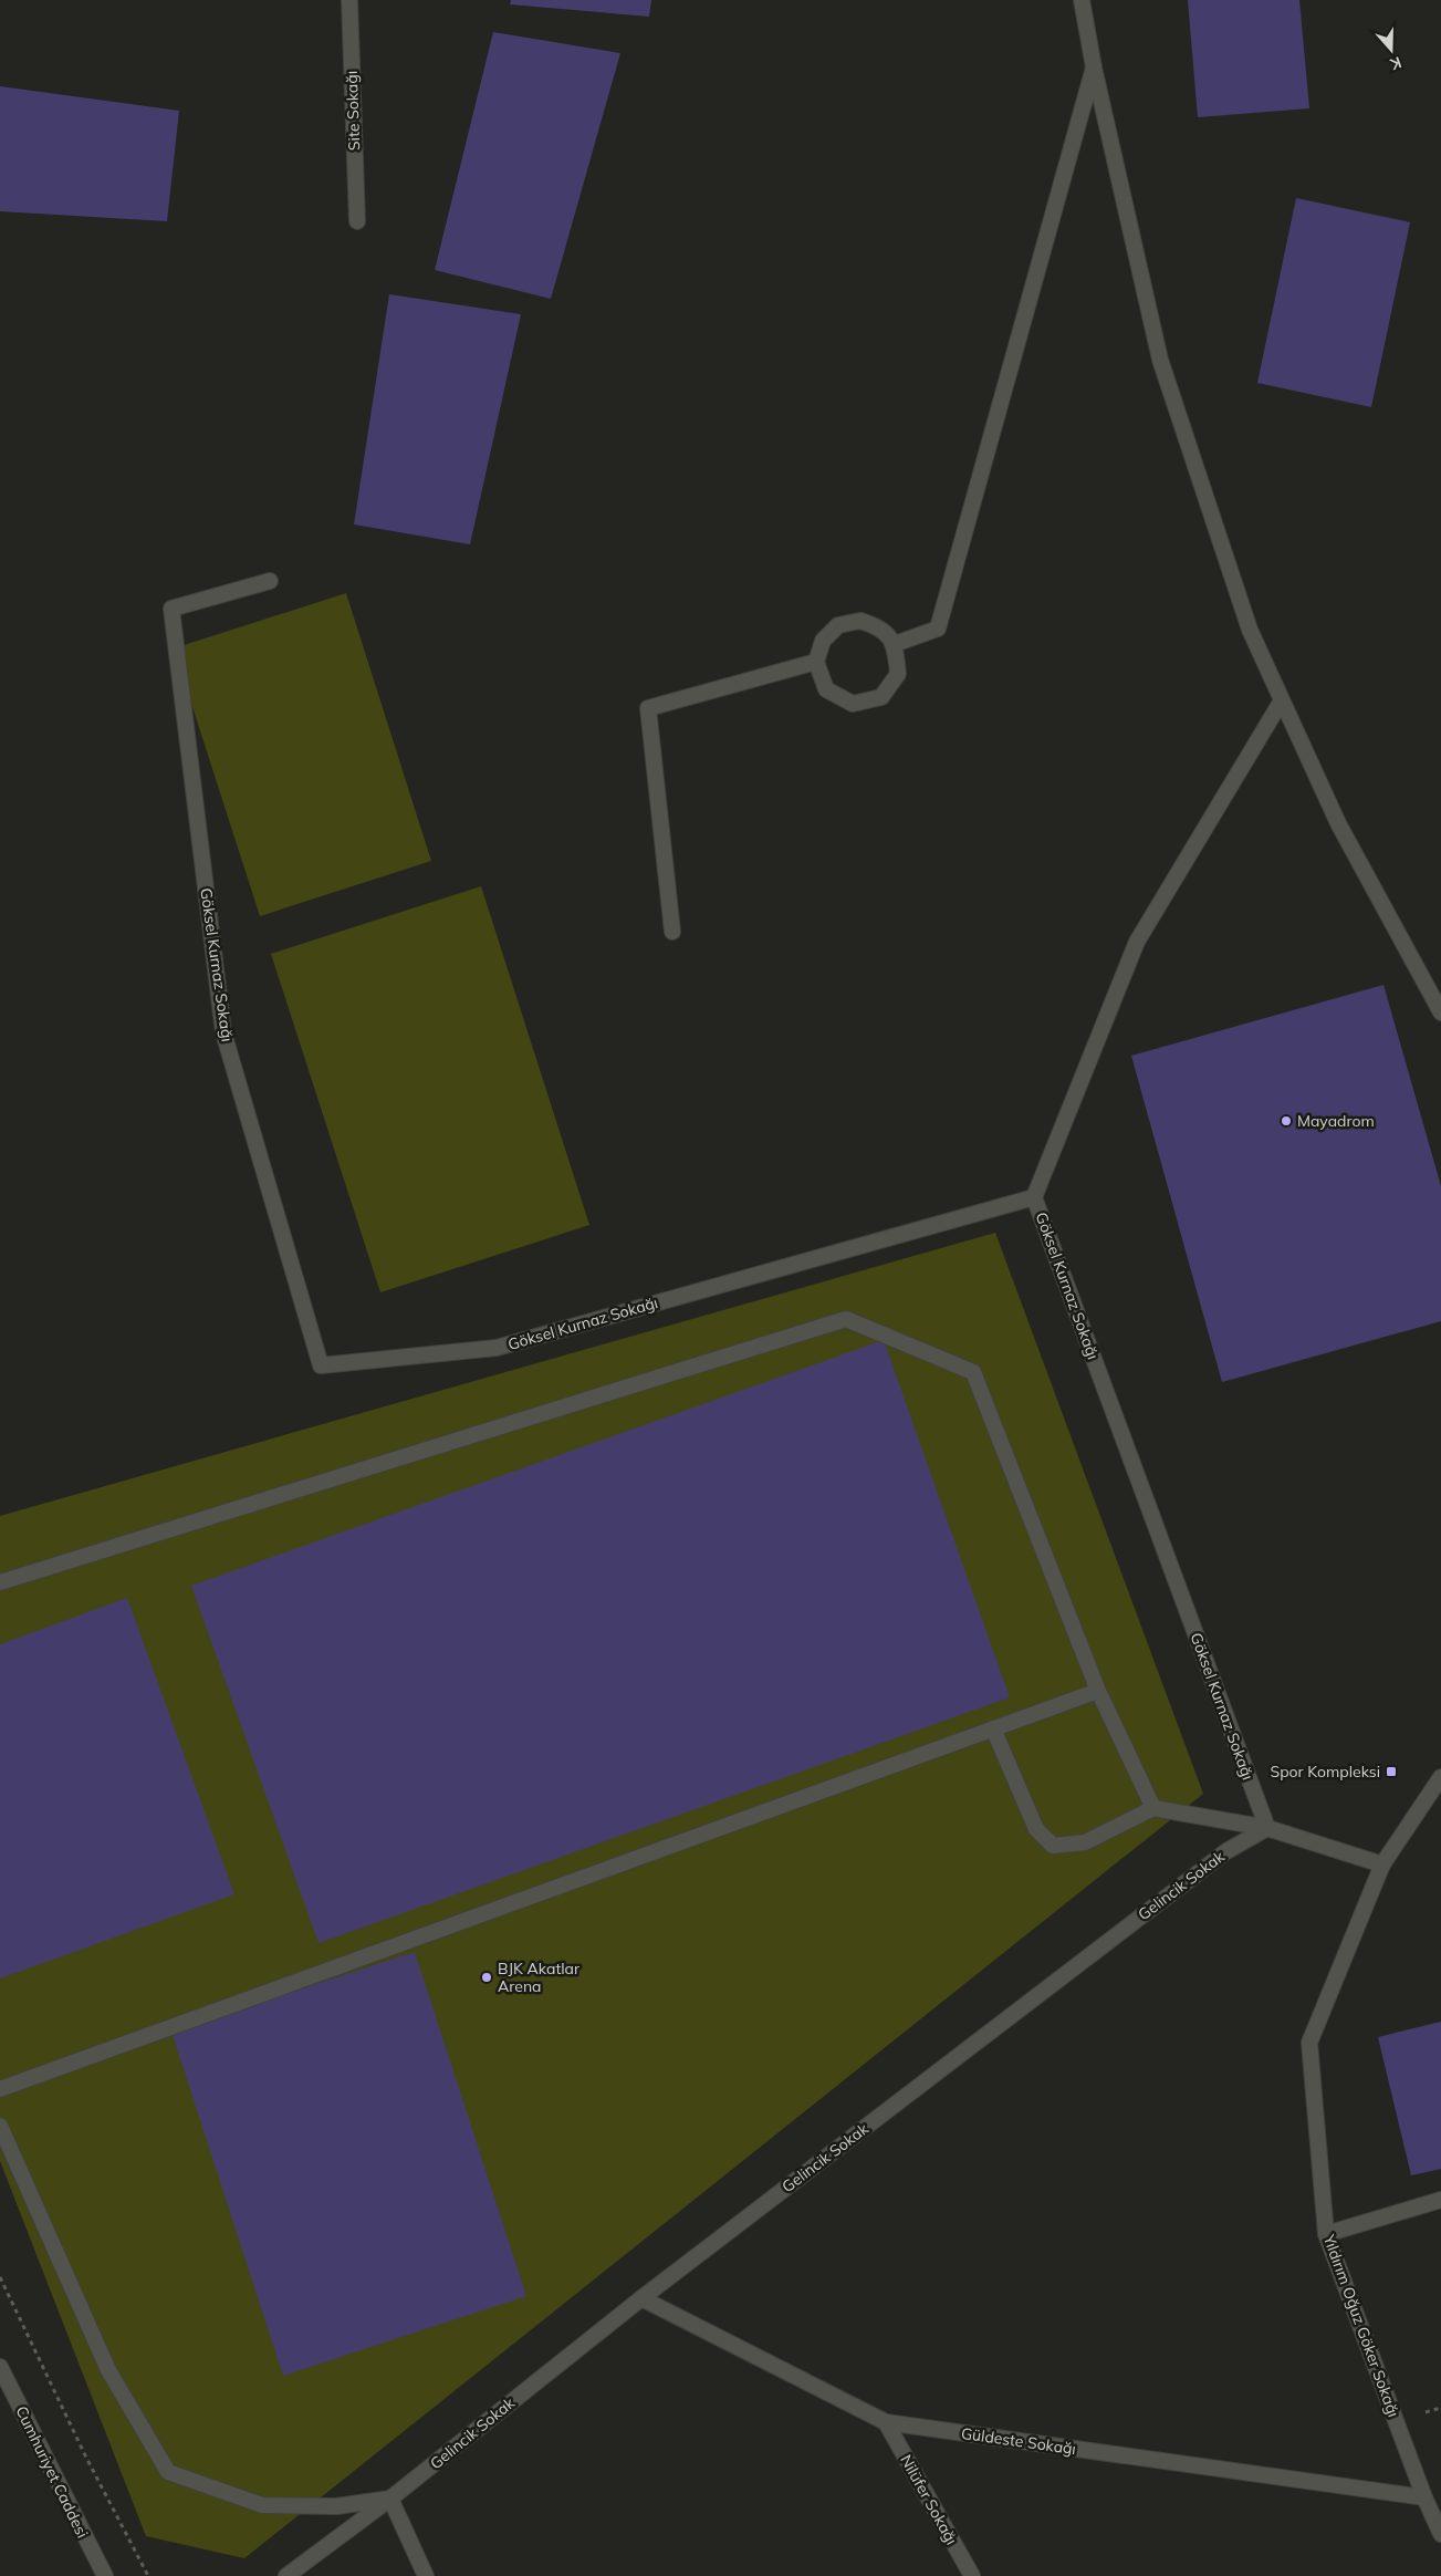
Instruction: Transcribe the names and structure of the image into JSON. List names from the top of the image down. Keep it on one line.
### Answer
{"streets":{"street":["Site Sokağı","Göksel Kurnaz Sokağı","Gelincik Sokak","Yıldırım Oğuz Göker Sokağı","Güldeste Sokağı","Cumhuriyet Caddesi","Nilüfer Sokağı"]},"crossings":[["Göksel Kurnaz Sokağı","Gelincik Sokak"],["Gelincik Sokak","Güldeste Sokağı"],["Yıldırım Oğuz Göker Sokağı","Güldeste Sokağı"],["Güldeste Sokağı","Nilüfer Sokağı"]],"places":{"other":["Mayadrom","BJK Akatlar Arena"],"transit":["Spor Kompleksi"]},"north":"bottom"}
